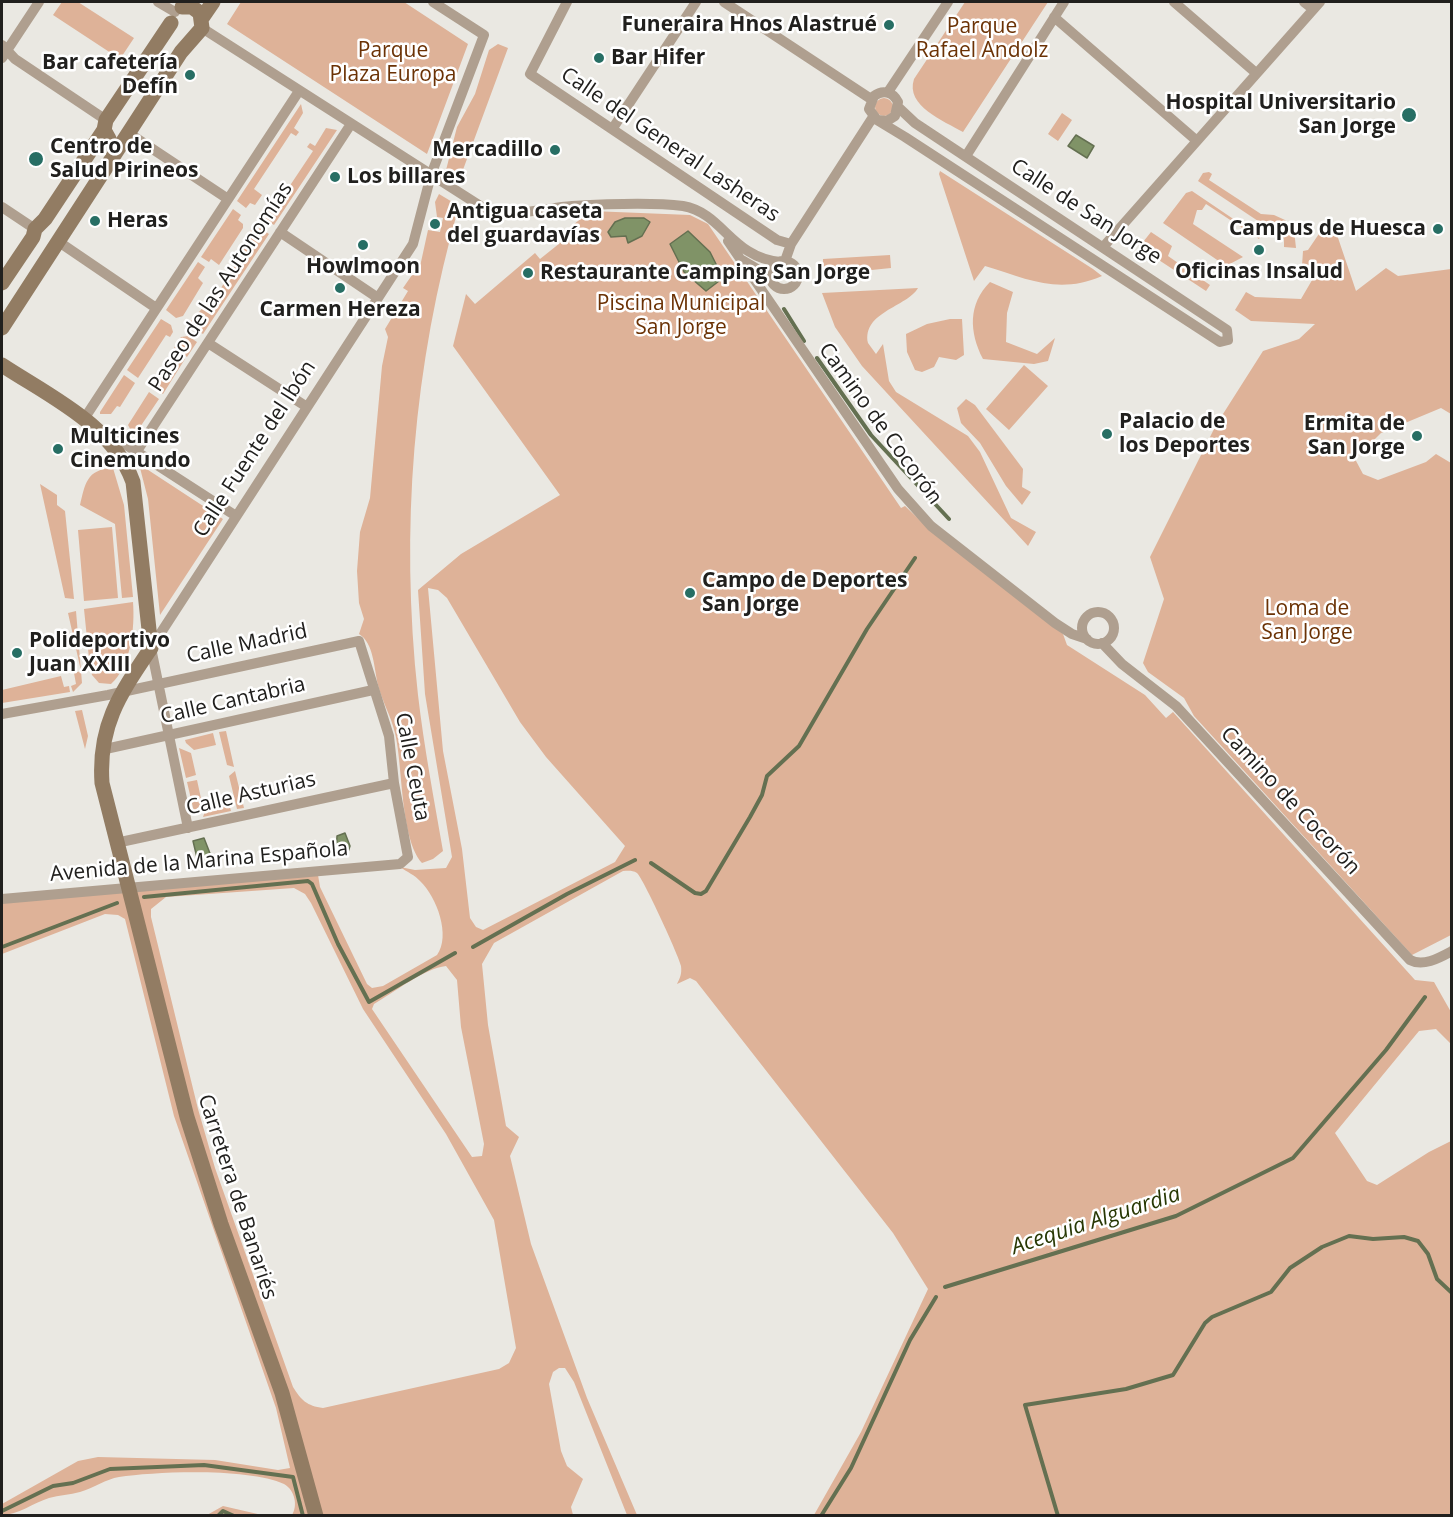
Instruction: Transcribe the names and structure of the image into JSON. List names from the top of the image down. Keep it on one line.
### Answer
{"streets":{"street":["Calle del General Lasheras","Calle de San Jorge","Paseo de las Autonomías","Camino de Cocorón","Calle Fuente del Ibón","Calle Madrid","Calle Cantabria","Calle Ceuta","Calle Asturias","Avenida de la Marina Española","Carretera de Banariés"]},"crossings":[["Calle Fuente del Ibón","Calle Madrid"],["Calle Fuente del Ibón","Calle Cantabria"],["Calle Fuente del Ibón","Calle Asturias"],["Calle Fuente del Ibón","Avenida de la Marina Española"],["Calle Fuente del Ibón","Carretera de Banariés"],["Calle Madrid","Calle Ceuta"],["Calle Cantabria","Calle Ceuta"],["Calle Ceuta","Calle Asturias"],["Calle Ceuta","Avenida de la Marina Española"],["Avenida de la Marina Española","Carretera de Banariés"]],"water":["Acequia Alguardia"],"parks":["Parque Rafael Andolz","Parque Plaza Europa","Piscina Municipal San Jorge","Loma de San Jorge"],"places":["Funeraira Hnos Alastrué","Bar Hifer","Bar cafetería Defín","Hospital Universitario San Jorge","Mercadillo","Centro de Salud Pirineos","Los billares","Heras","Antigua caseta del guardavías","Campus de Huesca","Howlmoon","Oficinas Insalud","Restaurante Camping San Jorge","Carmen Hereza","Palacio de los Deportes","Ermita de San Jorge","Multicines Cinemundo","Campo de Deportes San Jorge","Polideportivo Juan XXIII"]}
